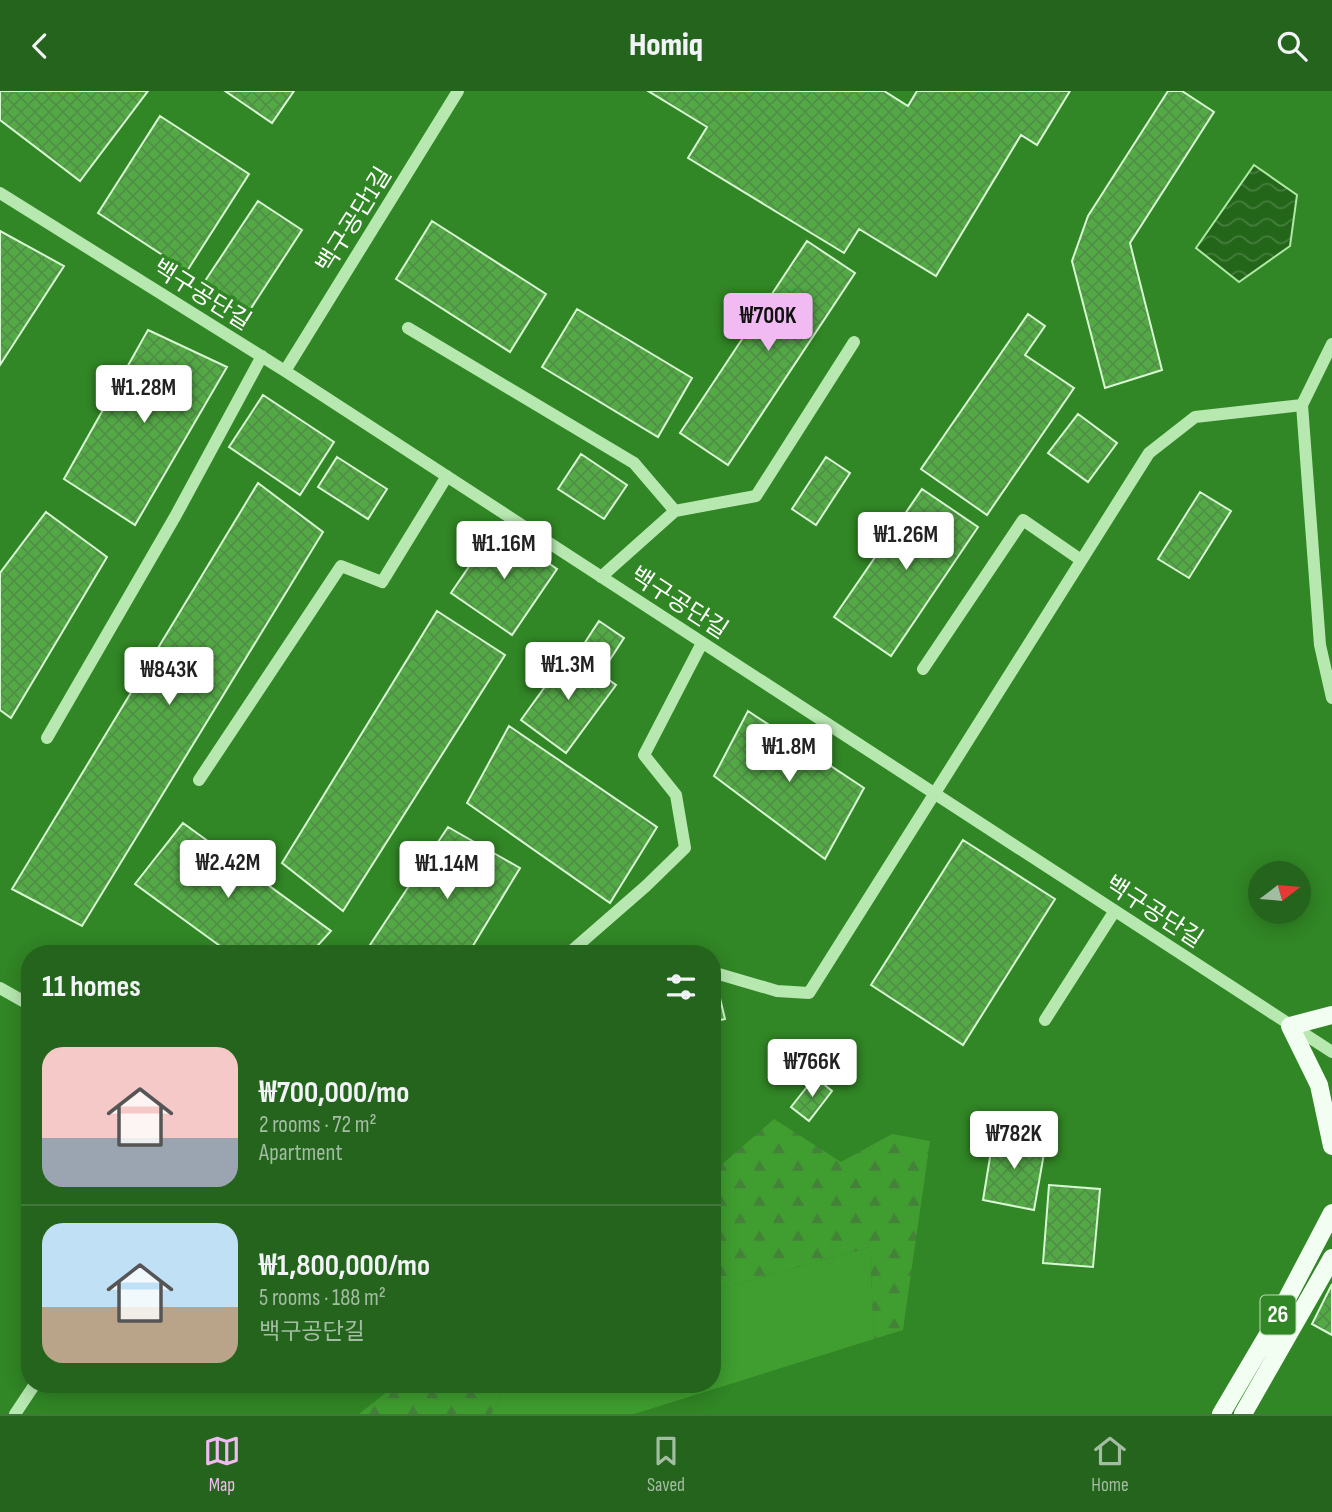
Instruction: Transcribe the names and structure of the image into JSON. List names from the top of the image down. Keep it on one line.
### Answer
{"streets":{"main road":["26"],"street":["백구공단1길","백구공단길"]},"crossings":[["백구공단1길","백구공단길"]],"north":"right","page":{"header":"Homiq","price":["₩700K","₩1.28M","₩1.26M","₩1.16M","₩1.3M","₩843K","₩1.8M","₩2.42M","₩1.14M","₩766K","₩782K"],"heading":"11 homes","list":[{"name":"₩700,000/mo","note":"2 rooms · 72 m² · Apartment"},{"name":"₩1,800,000/mo","note":"5 rooms · 188 m² · 백구공단길"}],"tabs":["Map","Saved","Home"]}}
